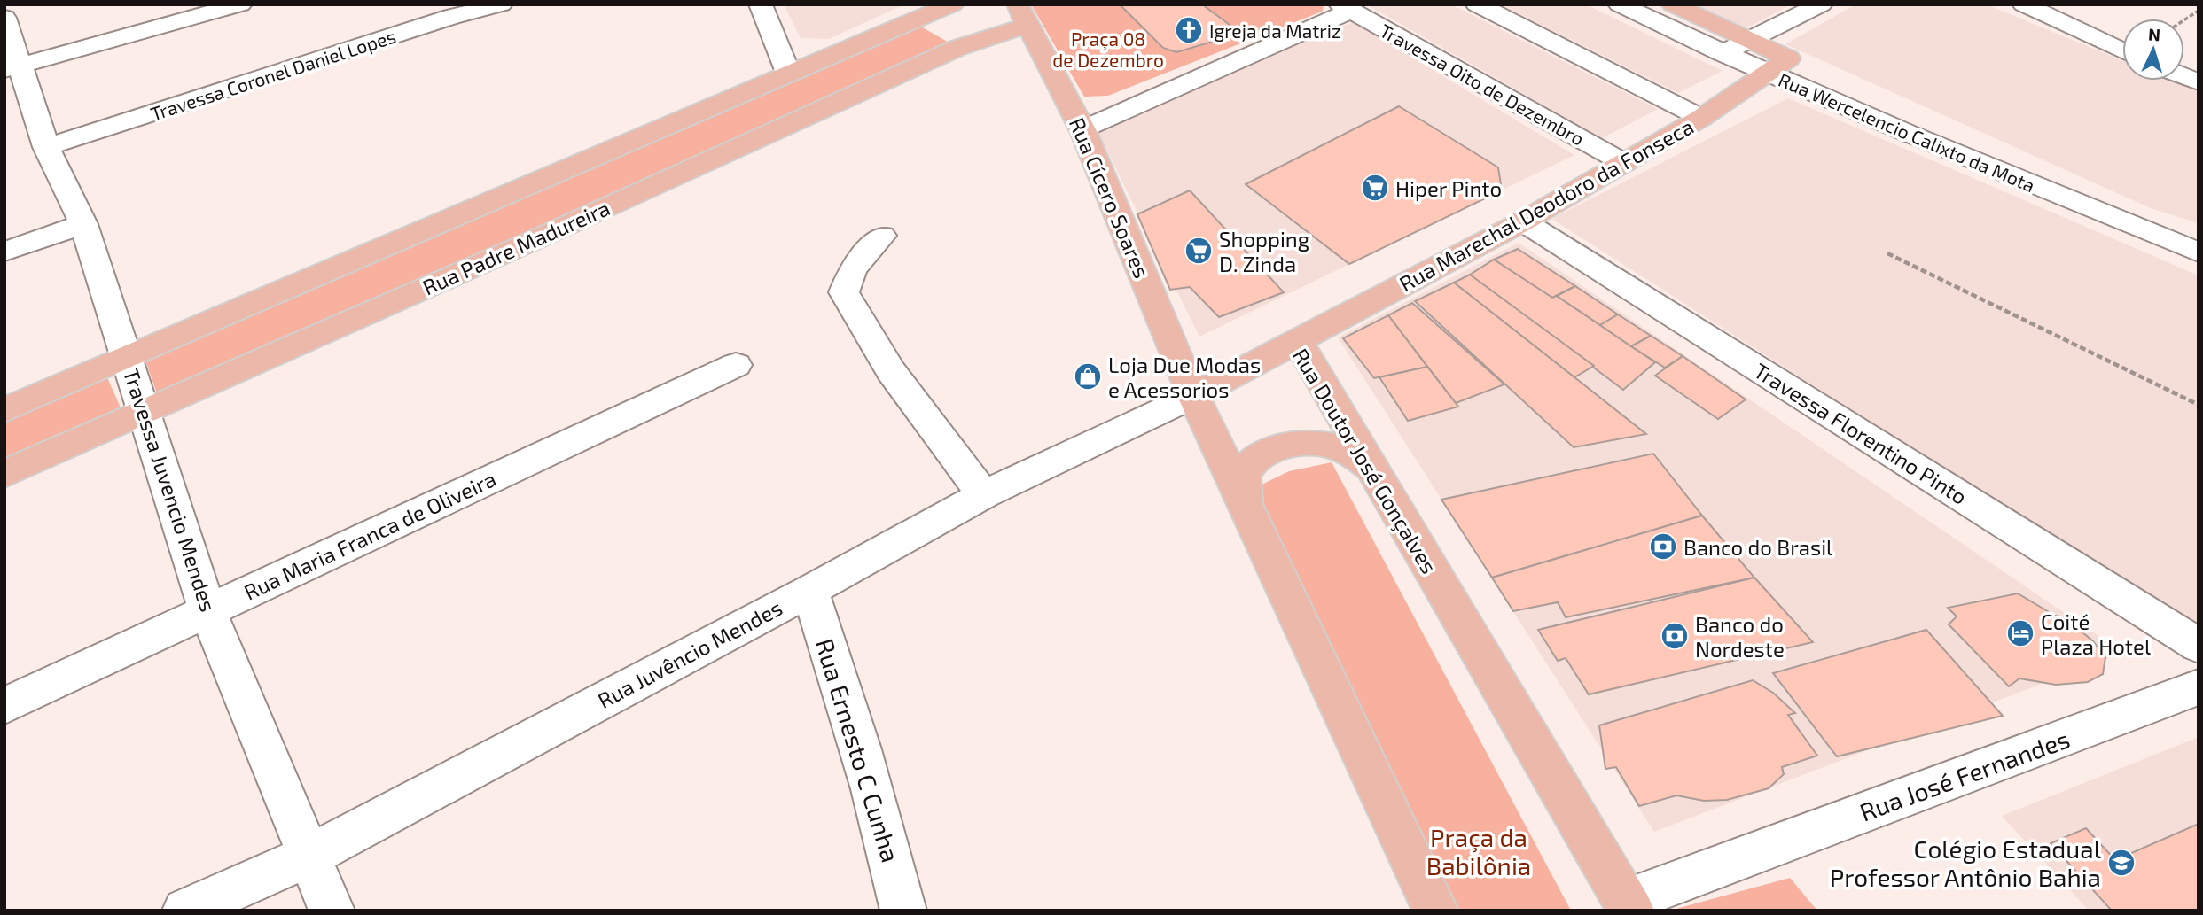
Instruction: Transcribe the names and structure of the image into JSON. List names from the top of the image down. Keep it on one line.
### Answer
{"streets":{"main road":["Rua Wercelencio Calixto da Mota","Rua Cícero Soares","Rua Marechal Deodoro da Fonseca","Rua Padre Madureira","Rua Doutor José Gonçalves"],"street":["Travessa Coronel Daniel Lopes","Travessa Oito de Dezembro","Travessa Florentino Pinto","Travessa Juvencio Mendes","Rua Maria Franca de Oliveira","Rua Juvêncio Mendes","Rua Ernesto C Cunha","Rua José Fernandes"]},"crossings":[["Travessa Coronel Daniel Lopes","Travessa Juvencio Mendes"],["Travessa Oito de Dezembro","Rua Marechal Deodoro da Fonseca"],["Rua Wercelencio Calixto da Mota","Rua Marechal Deodoro da Fonseca"],["Rua Cícero Soares","Rua Padre Madureira"],["Rua Cícero Soares","Rua Doutor José Gonçalves"],["Rua Cícero Soares","Rua Juvêncio Mendes"],["Rua Marechal Deodoro da Fonseca","Travessa Florentino Pinto"],["Rua Marechal Deodoro da Fonseca","Rua Doutor José Gonçalves"],["Rua Padre Madureira","Travessa Juvencio Mendes"],["Rua Doutor José Gonçalves","Rua Juvêncio Mendes"],["Rua Doutor José Gonçalves","Rua José Fernandes"],["Travessa Juvencio Mendes","Rua Maria Franca de Oliveira"],["Travessa Juvencio Mendes","Rua Juvêncio Mendes"],["Rua Juvêncio Mendes","Rua Ernesto C Cunha"]],"parks":["Praça 08 de Dezembro","Praça da Babilônia"],"places":{"church":["Igreja da Matriz"],"supermarket":["Hiper Pinto","Shopping D. Zinda"],"shop":["Loja Due Modas e Acessorios"],"bank":["Banco do Brasil","Banco do Nordeste"],"hotel":["Coité Plaza Hotel"],"school or university":["Colégio Estadual Professor Antônio Bahia"]},"north":"top"}
